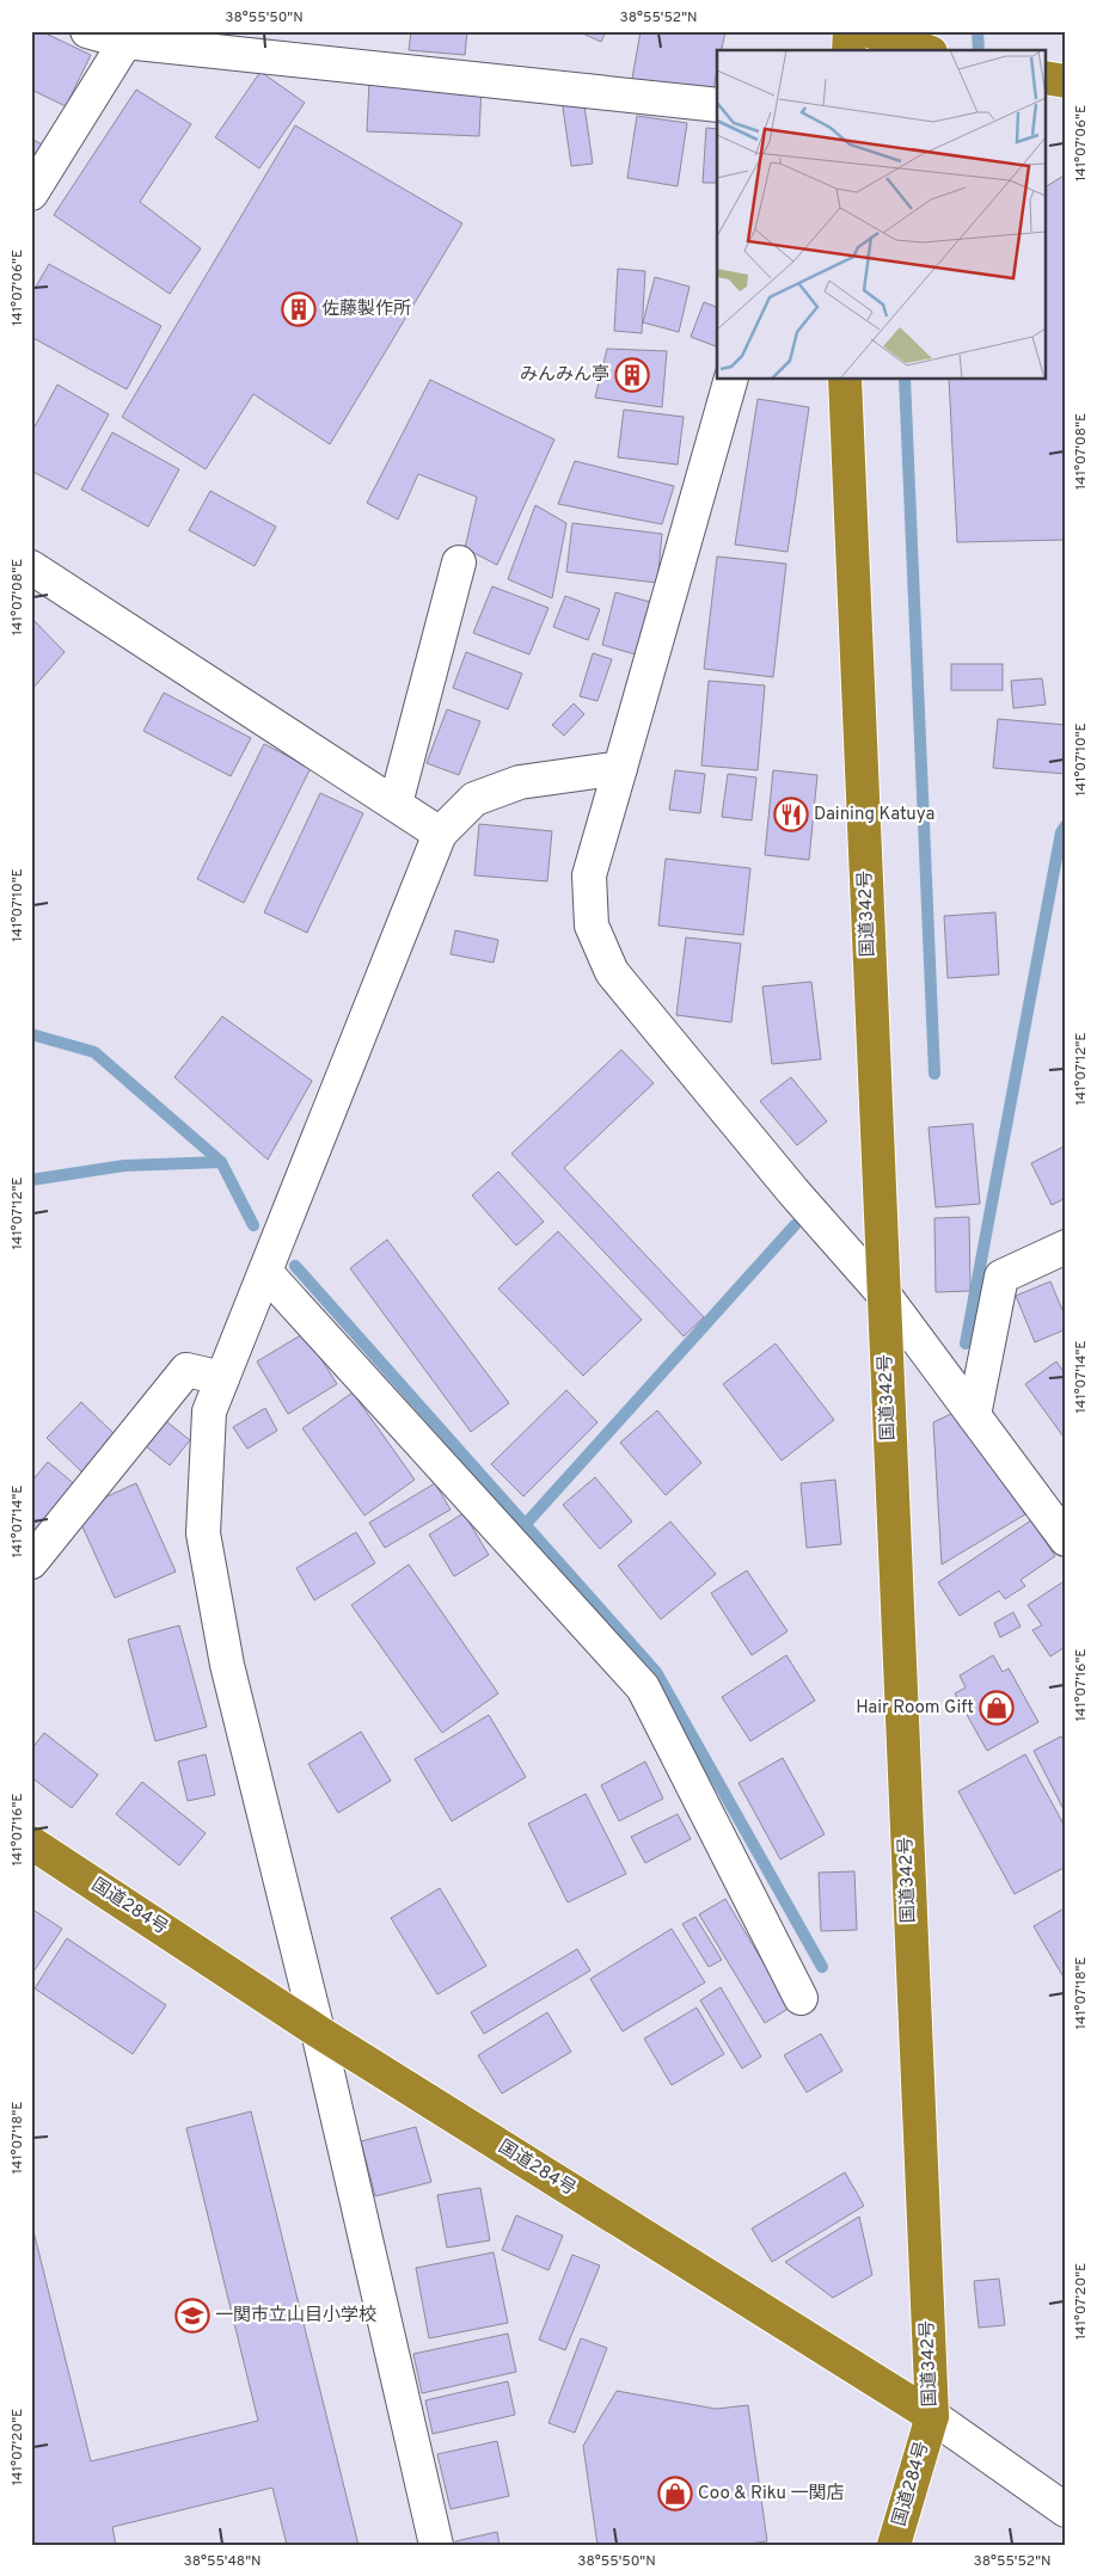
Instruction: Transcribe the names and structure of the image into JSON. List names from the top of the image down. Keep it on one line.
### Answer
{"streets":{"highway":["国道342号","国道284号"]},"crossings":[["国道342号","国道284号"]],"places":{"building":["佐藤製作所","みんみん亭"],"restaurant":["Daining Katuya"],"shop":["Hair Room Gift","Coo & Riku 一関店"],"school or university":["一関市立山目小学校"]},"coordinates":["38°55'50\"N","38°55'52\"N","141°07'06\"E","141°07'08\"E","141°07'10\"E","141°07'12\"E","141°07'14\"E","141°07'16\"E","141°07'18\"E","141°07'20\"E","38°55'48\"N"]}
